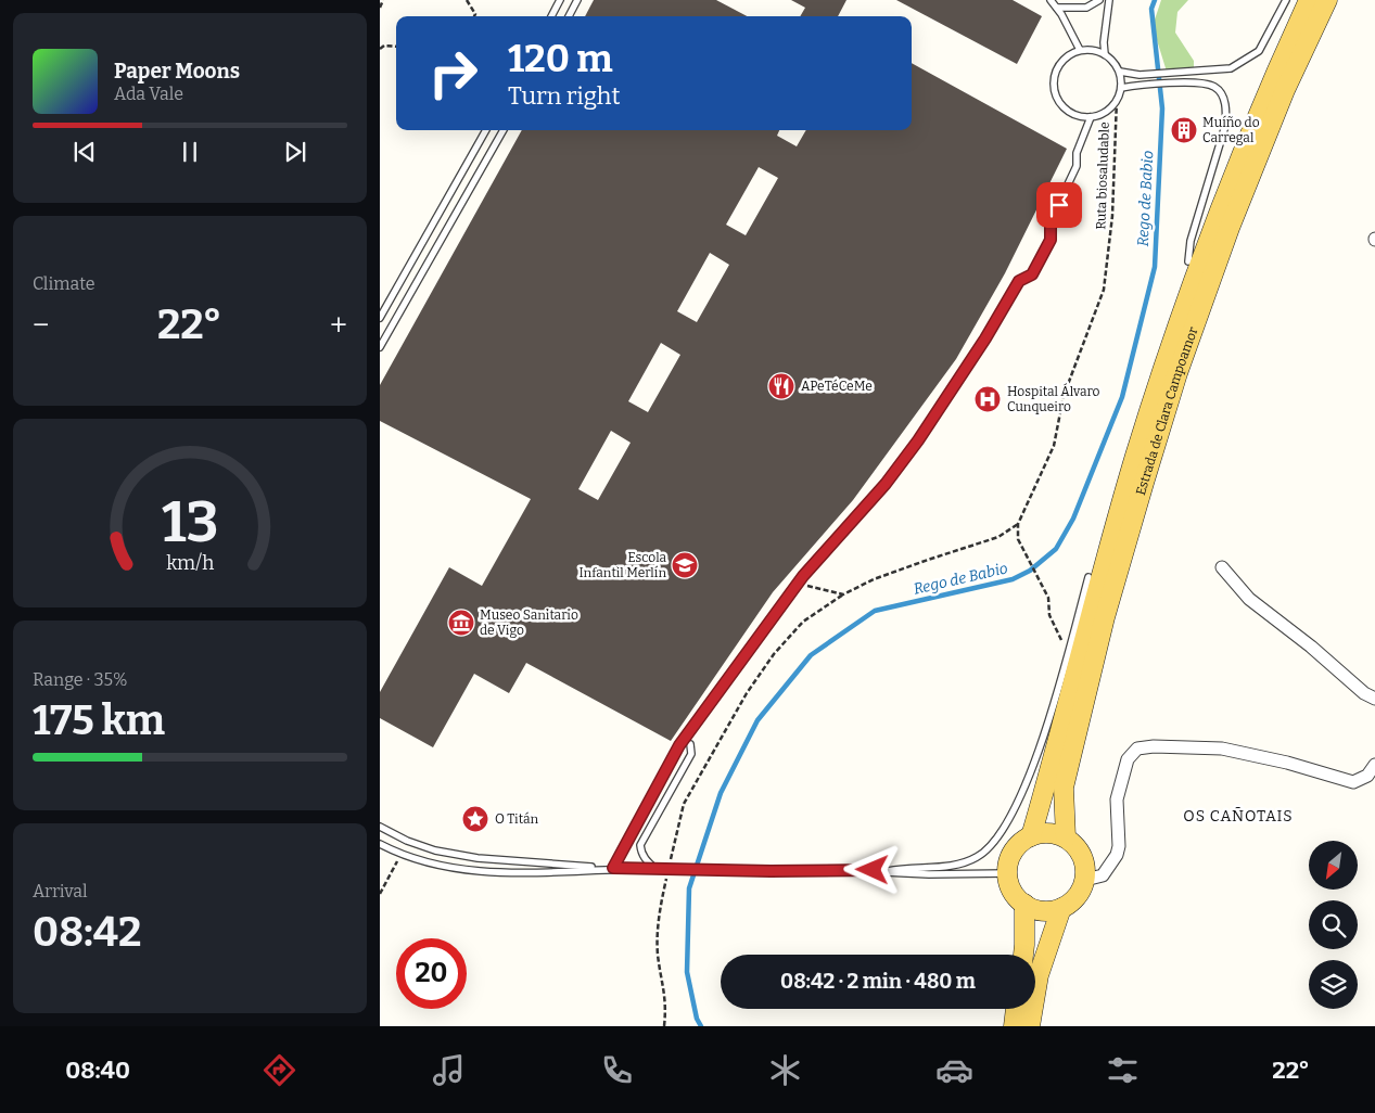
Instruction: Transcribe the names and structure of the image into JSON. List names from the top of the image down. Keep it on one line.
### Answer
{"streets":{"main road":["Estrada de Clara Campoamor"],"path":["Ruta biosaludable"]},"districts":["OS CAÑOTAIS"],"water":["Rego de Babio"],"places":{"building":["Muíño do Carregal"],"restaurant":["APeTéCeMe"],"hospital":["Hospital Álvaro Cunqueiro"],"school or university":["Escola Infantil Merlín"],"museum":["Museo Sanitario de Vigo"],"place":["O Titán"]},"north":"bottom left","page":{"turn":["120 m","Turn right"],"song":["Paper Moons","Ada Vale"],"tile":["Climate",["Range · 35%","175 km"],["Arrival","08:42"]],"heat":["−","22°","+"],"limit":"20","trip":"08:42 · 2 min · 480 m","tabs":["08:40","22°"],"gauge":["13","km/h"]}}
